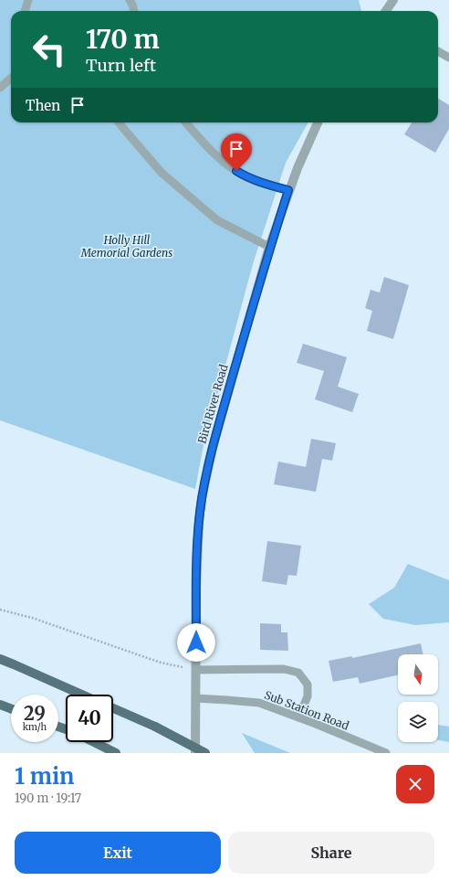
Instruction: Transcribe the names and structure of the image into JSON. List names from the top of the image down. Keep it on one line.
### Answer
{"streets":{"street":["Bird River Road"],"lane":["Sub Station Road"]},"crossings":[["Bird River Road","Sub Station Road"]],"parks":["Holly Hill Memorial Gardens"],"north":"bottom","page":{"turn":["170 m","Turn left"],"then":"Then","speed":"29 km/h","limit":"40","heading":["1 min","190 m · 19:17"],"buttons":["Exit","Share"]}}
